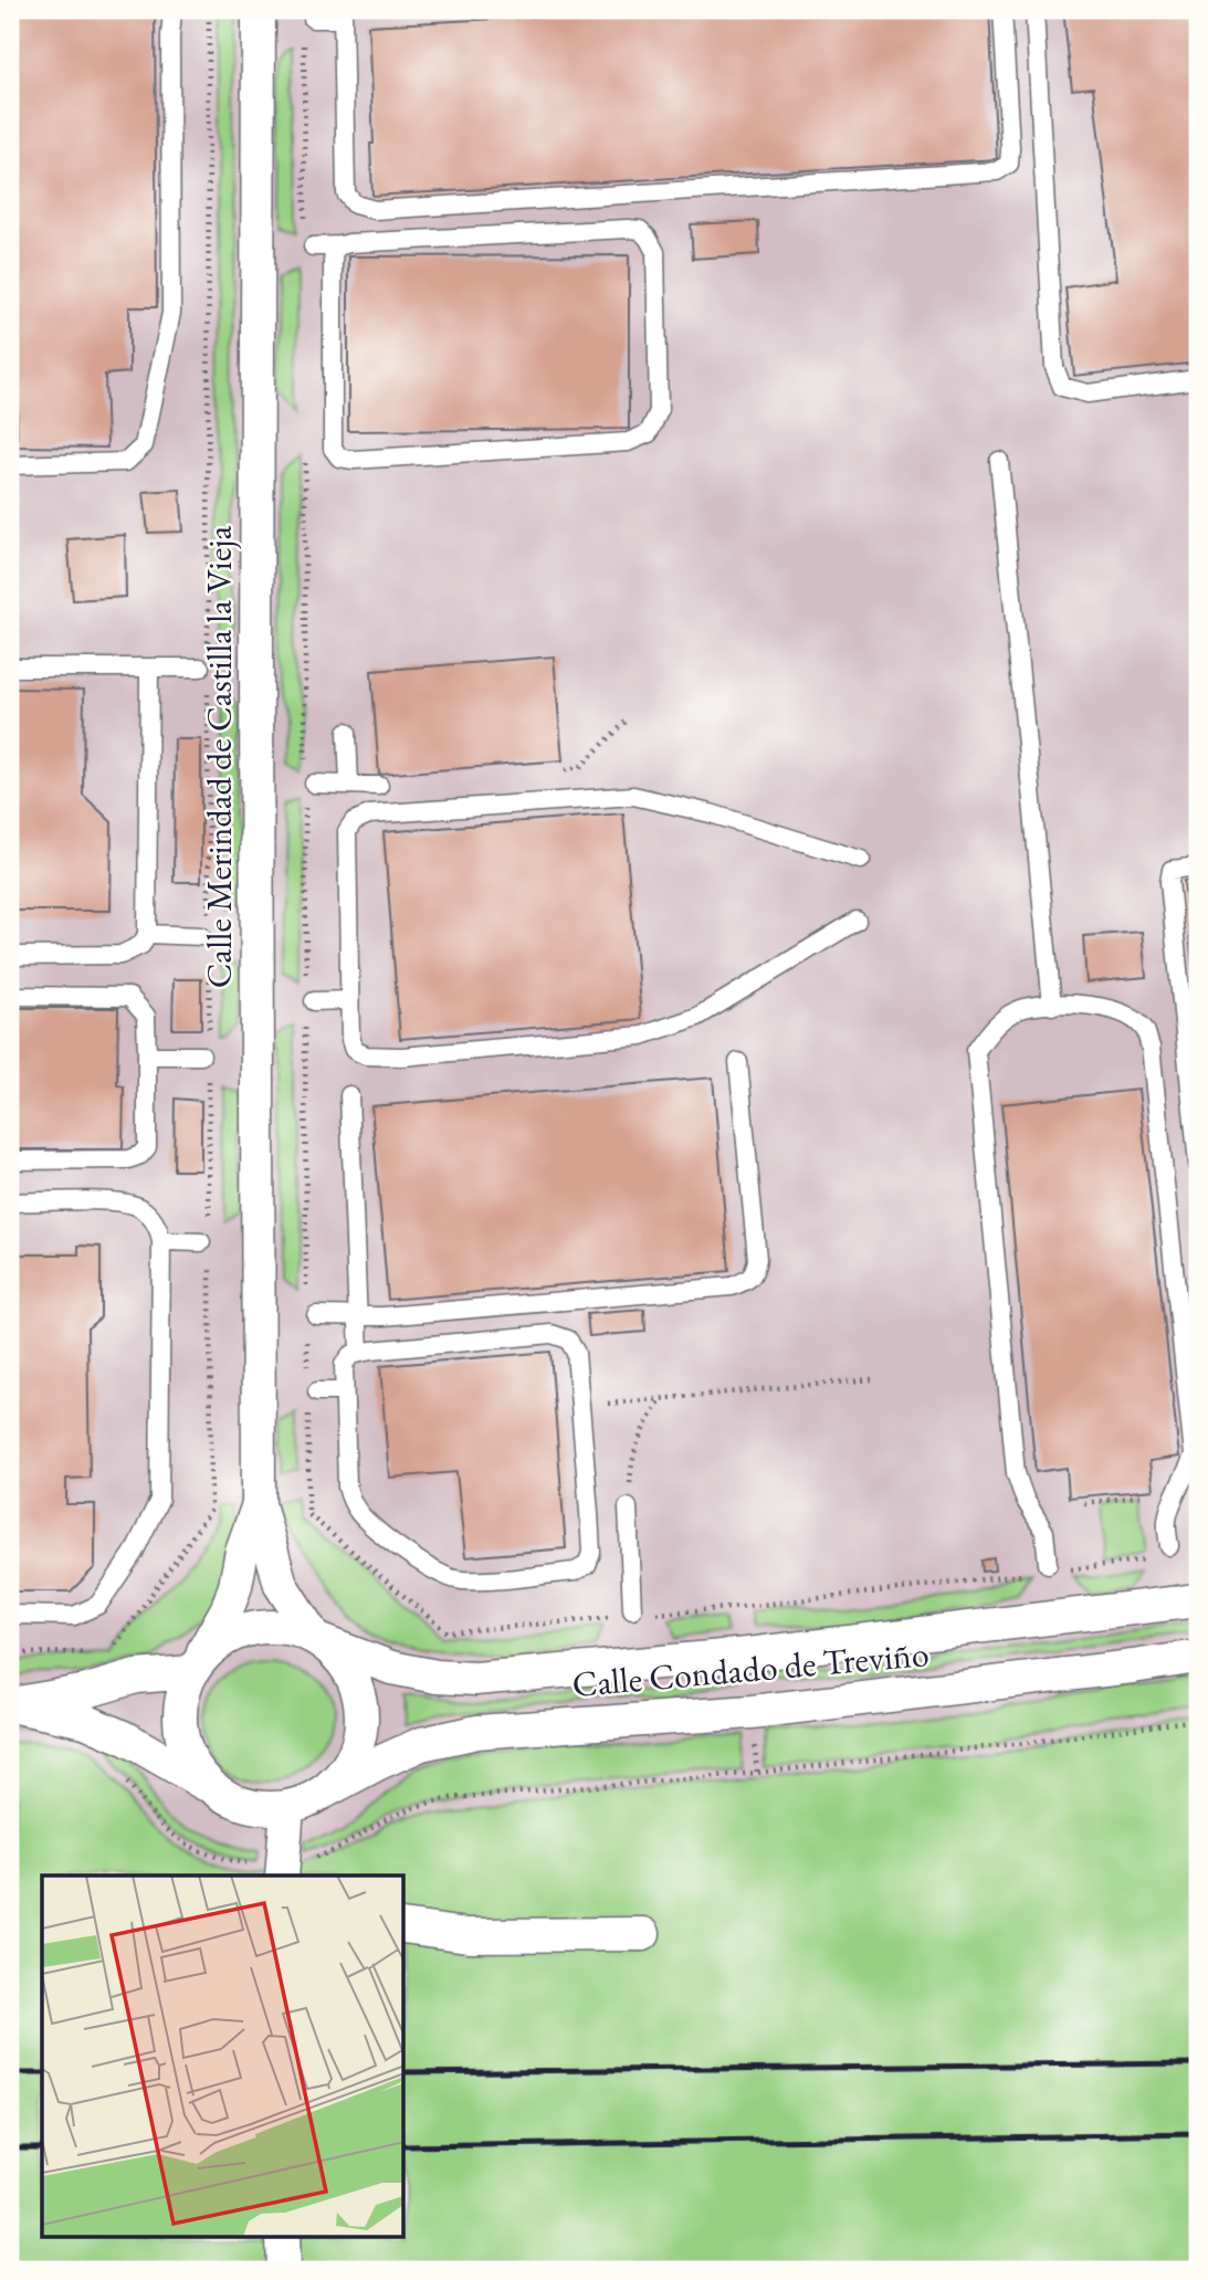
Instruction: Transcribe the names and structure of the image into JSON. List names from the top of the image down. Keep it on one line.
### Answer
{"streets":{"street":["Calle Merindad de Castilla la Vieja","Calle Condado de Treviño"]},"crossings":[["Calle Merindad de Castilla la Vieja","Calle Condado de Treviño"]]}
